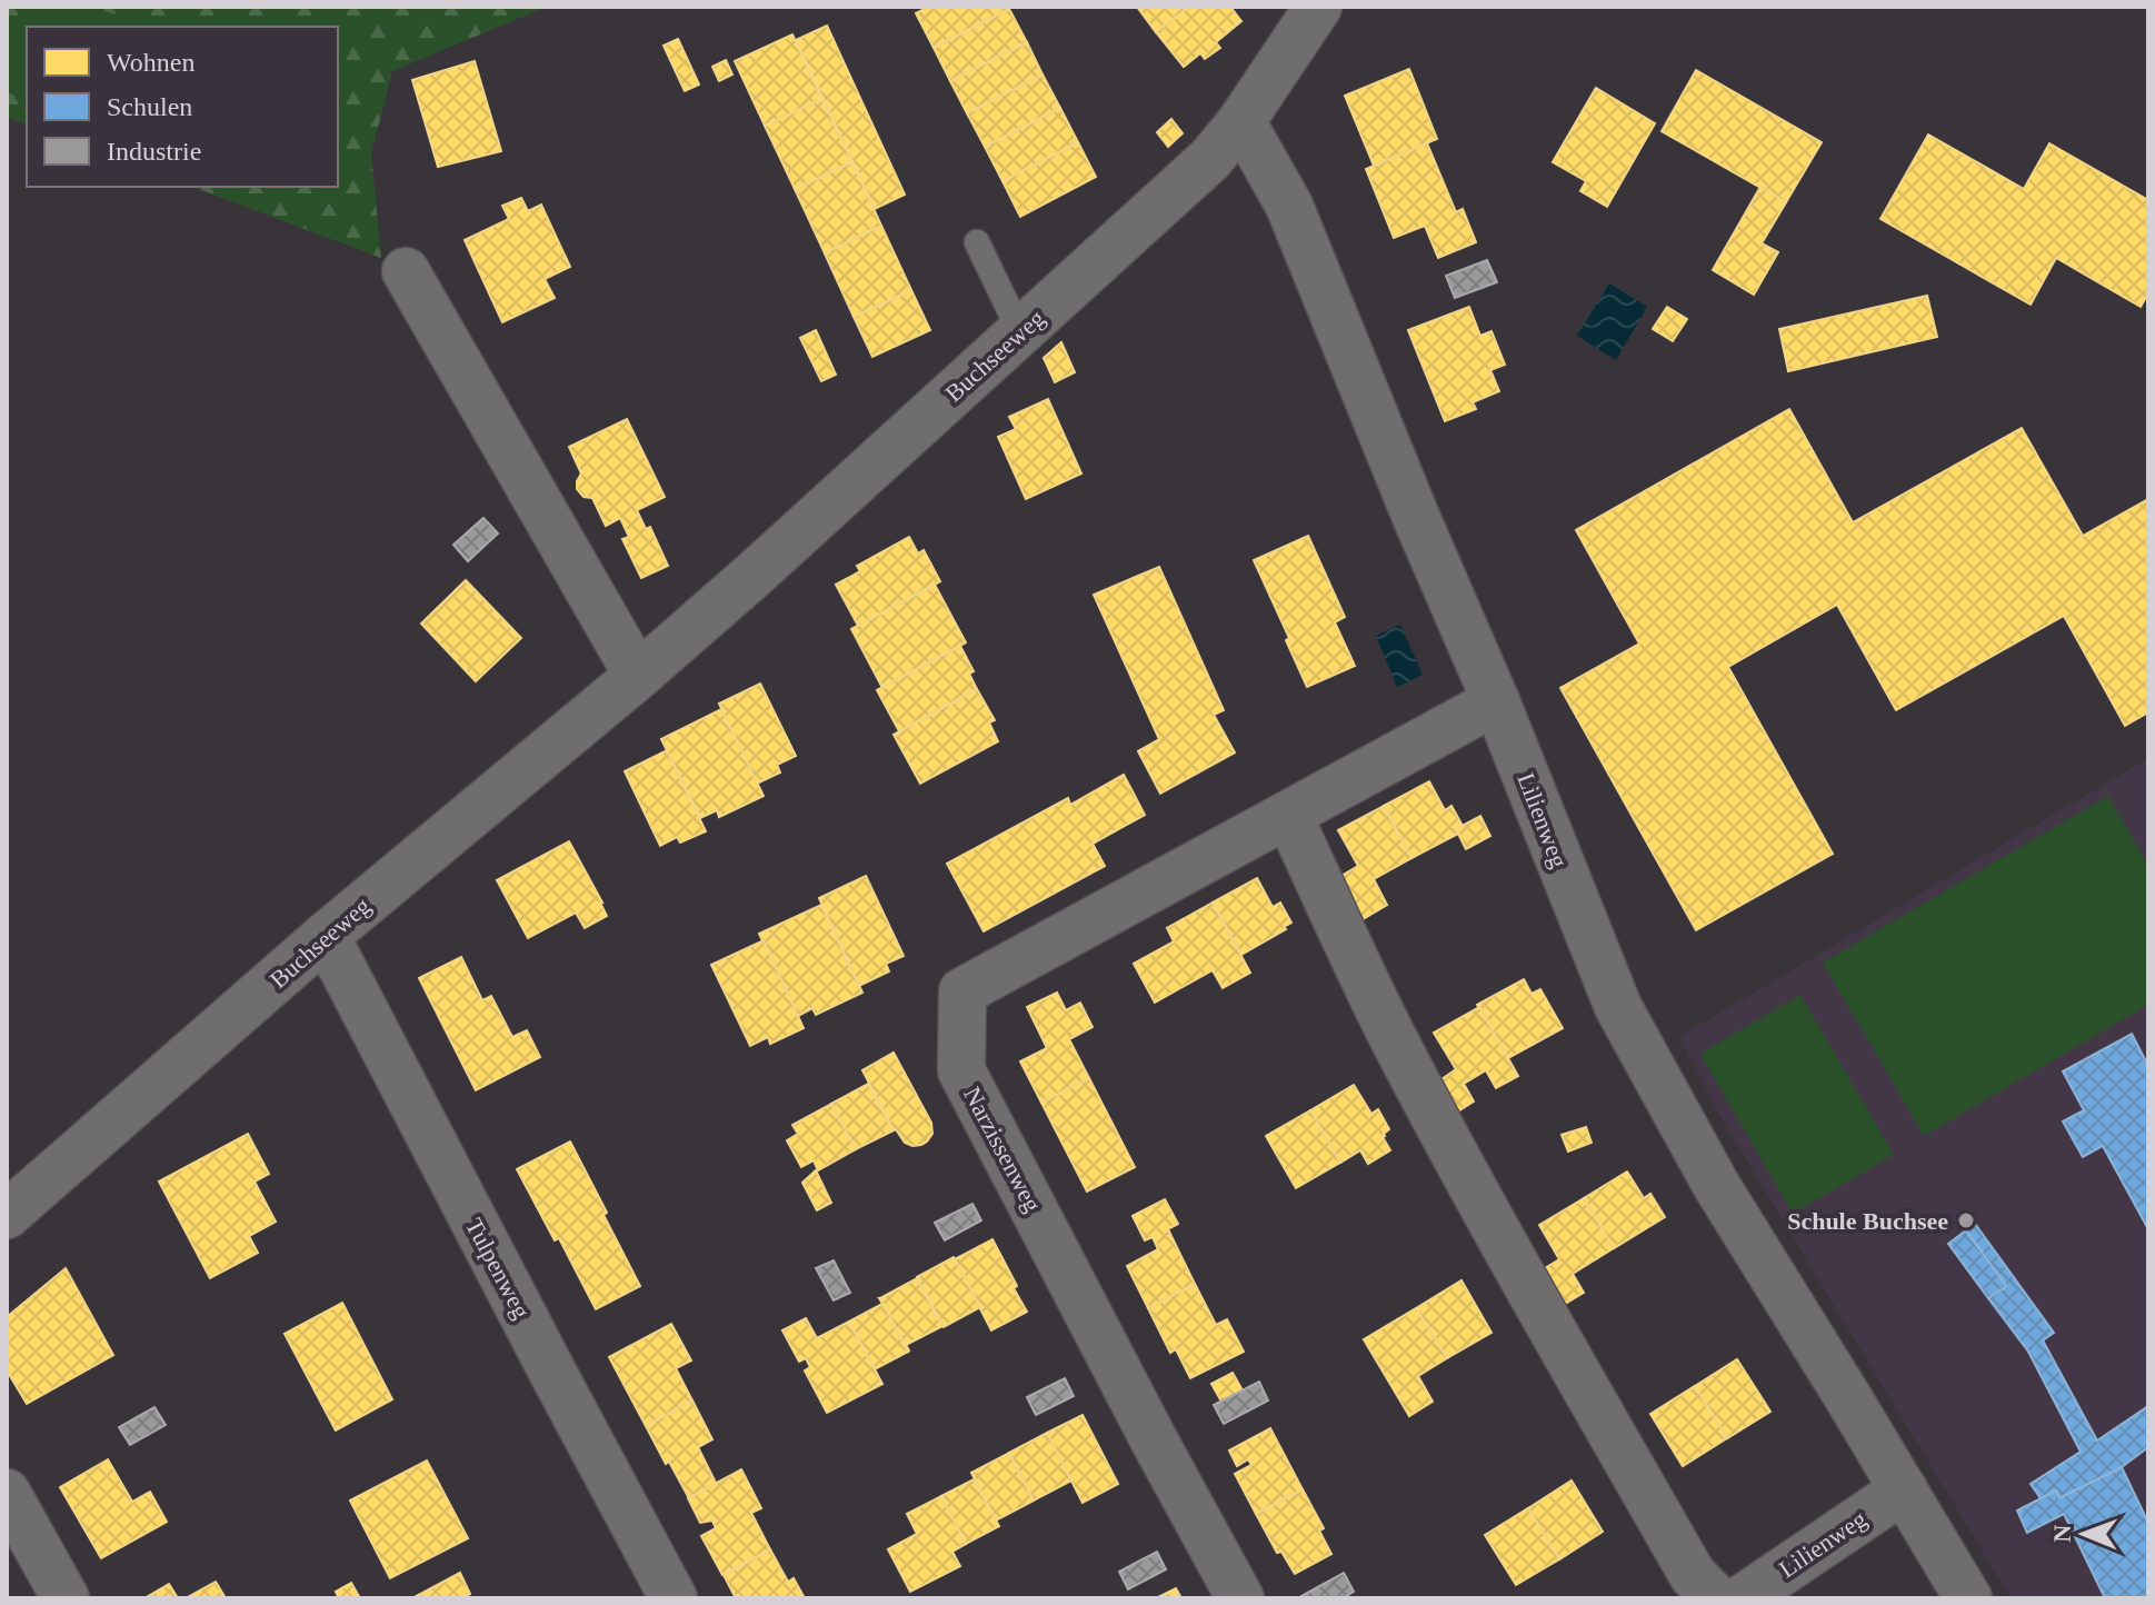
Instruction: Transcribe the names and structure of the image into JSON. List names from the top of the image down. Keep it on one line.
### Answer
{"streets":{"street":["Buchseeweg","Lilienweg","Narzissenweg","Tulpenweg"]},"crossings":[["Buchseeweg","Lilienweg"],["Buchseeweg","Tulpenweg"],["Lilienweg","Narzissenweg"]],"places":["Schule Buchsee"],"legend":["Wohnen","Schulen","Industrie"],"north":"left"}
